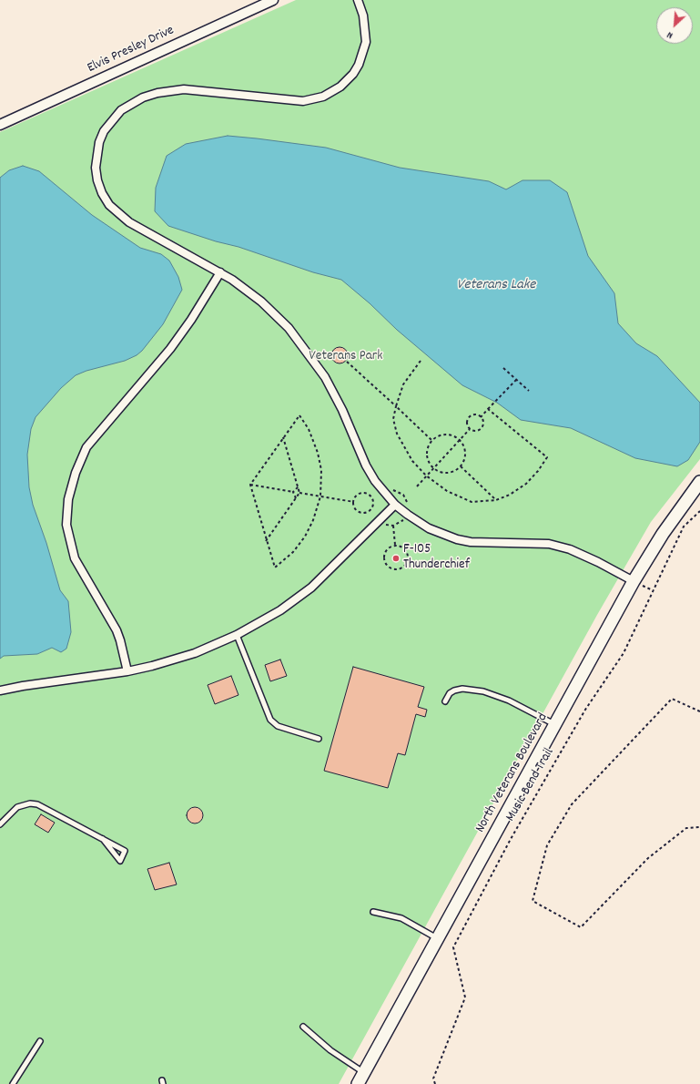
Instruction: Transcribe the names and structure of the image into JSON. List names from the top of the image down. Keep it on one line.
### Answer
{"streets":{"street":["Elvis Presley Drive","North Veterans Boulevard"],"path":["Music Bend Trail"]},"water":["Veterans Lake"],"parks":["Veterans Park"],"places":["F-105 Thunderchief"],"north":"bottom left"}
